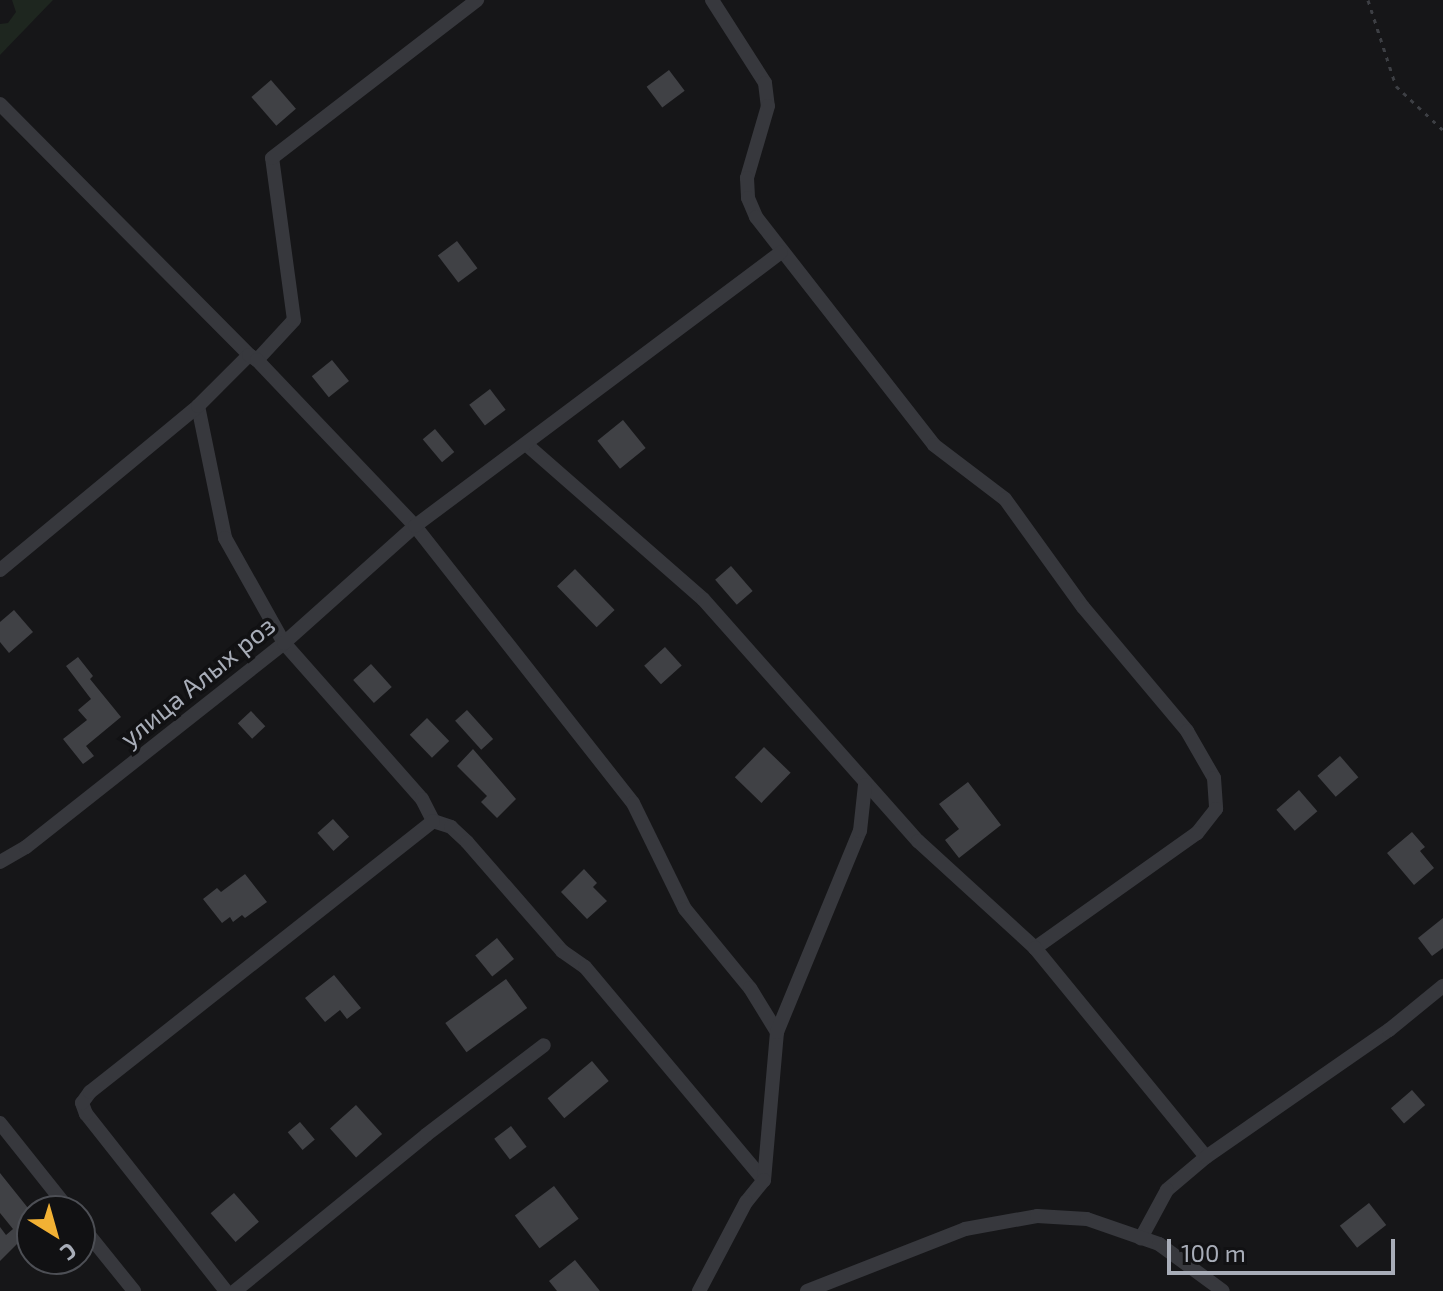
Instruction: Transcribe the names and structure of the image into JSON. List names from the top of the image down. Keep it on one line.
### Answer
{"streets":{"street":["улица Алых роз"]},"scale_bar":"100 m","north":"bottom right"}
